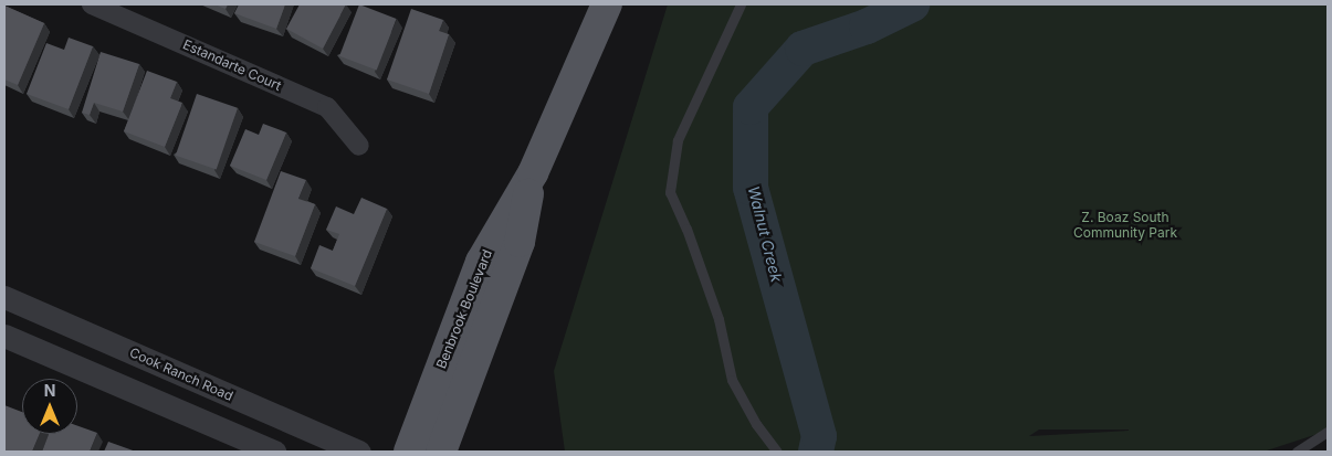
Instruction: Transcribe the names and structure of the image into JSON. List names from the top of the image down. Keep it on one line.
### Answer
{"streets":{"main road":["Benbrook Boulevard"],"street":["Estandarte Court","Cook Ranch Road"]},"water":["Walnut Creek"],"parks":["Z. Boaz South Community Park"],"north":"top"}
